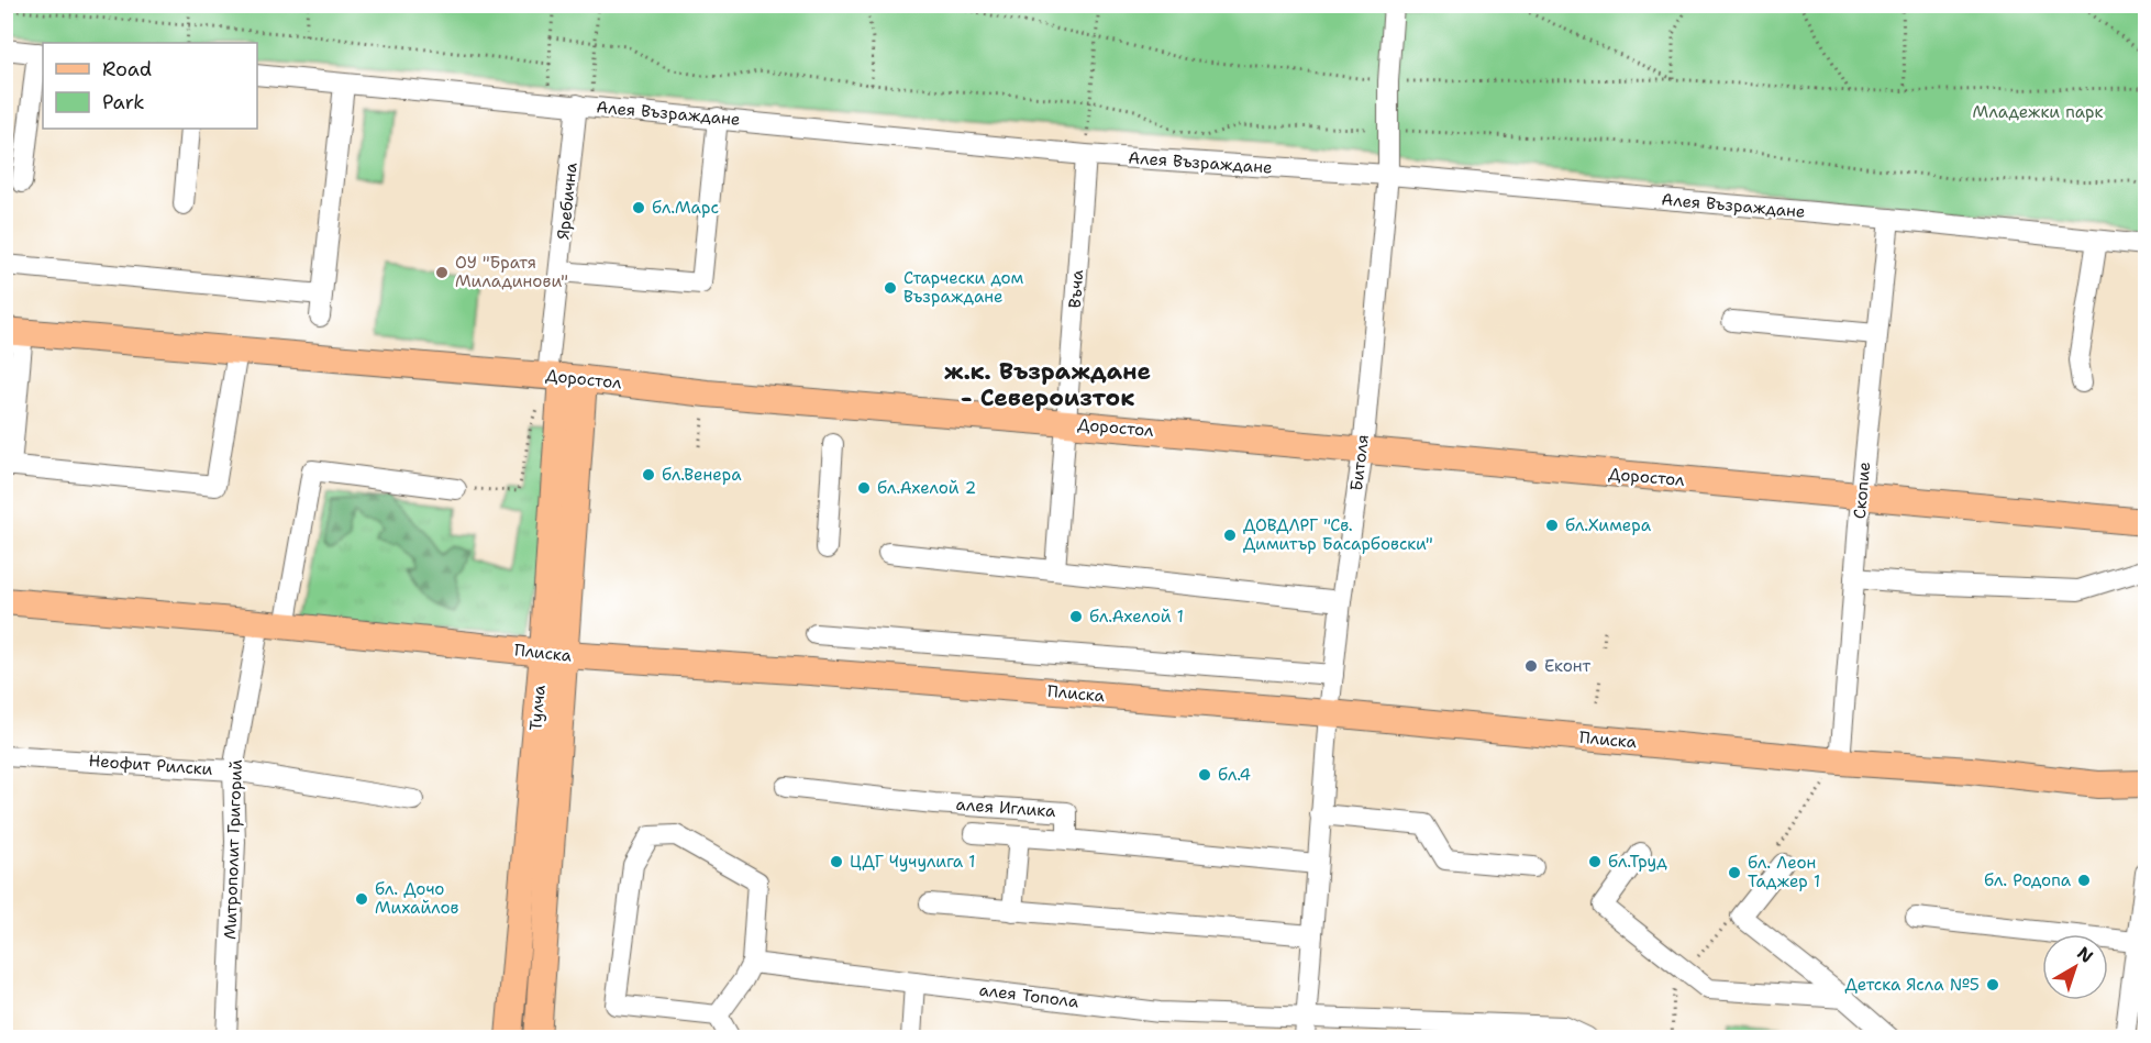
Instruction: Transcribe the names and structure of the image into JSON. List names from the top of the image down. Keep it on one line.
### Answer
{"streets":{"main road":["Доростол","Плиска","Тулча"],"street":["Алея Възраждане","Яребична","Въча","Битоля","Скопие","Неофит Рилски","алея Иглика","Митрополит Григорий","алея Топола"]},"crossings":[["Алея Възраждане","Яребична"],["Алея Възраждане","Въча"],["Алея Възраждане","Битоля"],["Алея Възраждане","Скопие"],["Яребична","Доростол"],["Яребична","Тулча"],["Въча","Доростол"],["Доростол","Битоля"],["Доростол","Скопие"],["Доростол","Тулча"],["Битоля","Плиска"],["Битоля","алея Иглика"],["Битоля","алея Топола"],["Скопие","Плиска"],["Плиска","Тулча"],["Плиска","Митрополит Григорий"],["Неофит Рилски","Митрополит Григорий"]],"districts":["ж.к. Възраждане - Североизток"],"parks":["Младежки парк"],"places":["бл.Марс","ОУ \"Братя Миладинови\"","Старчески дом Възраждане","бл.Венера","бл.Ахелой 2","бл.Химера","ДОВДЛРГ \"Св. Димитър Басарбовски\"","бл.Ахелой 1","Еконт","бл.4","ЦДГ Чучулига 1","бл.Труд","бл. Леон Таджер 1","бл. Родопа","бл. Дочо Михайлов","Детска Ясла №5"],"legend":["Road","Park"],"north":"top right"}
